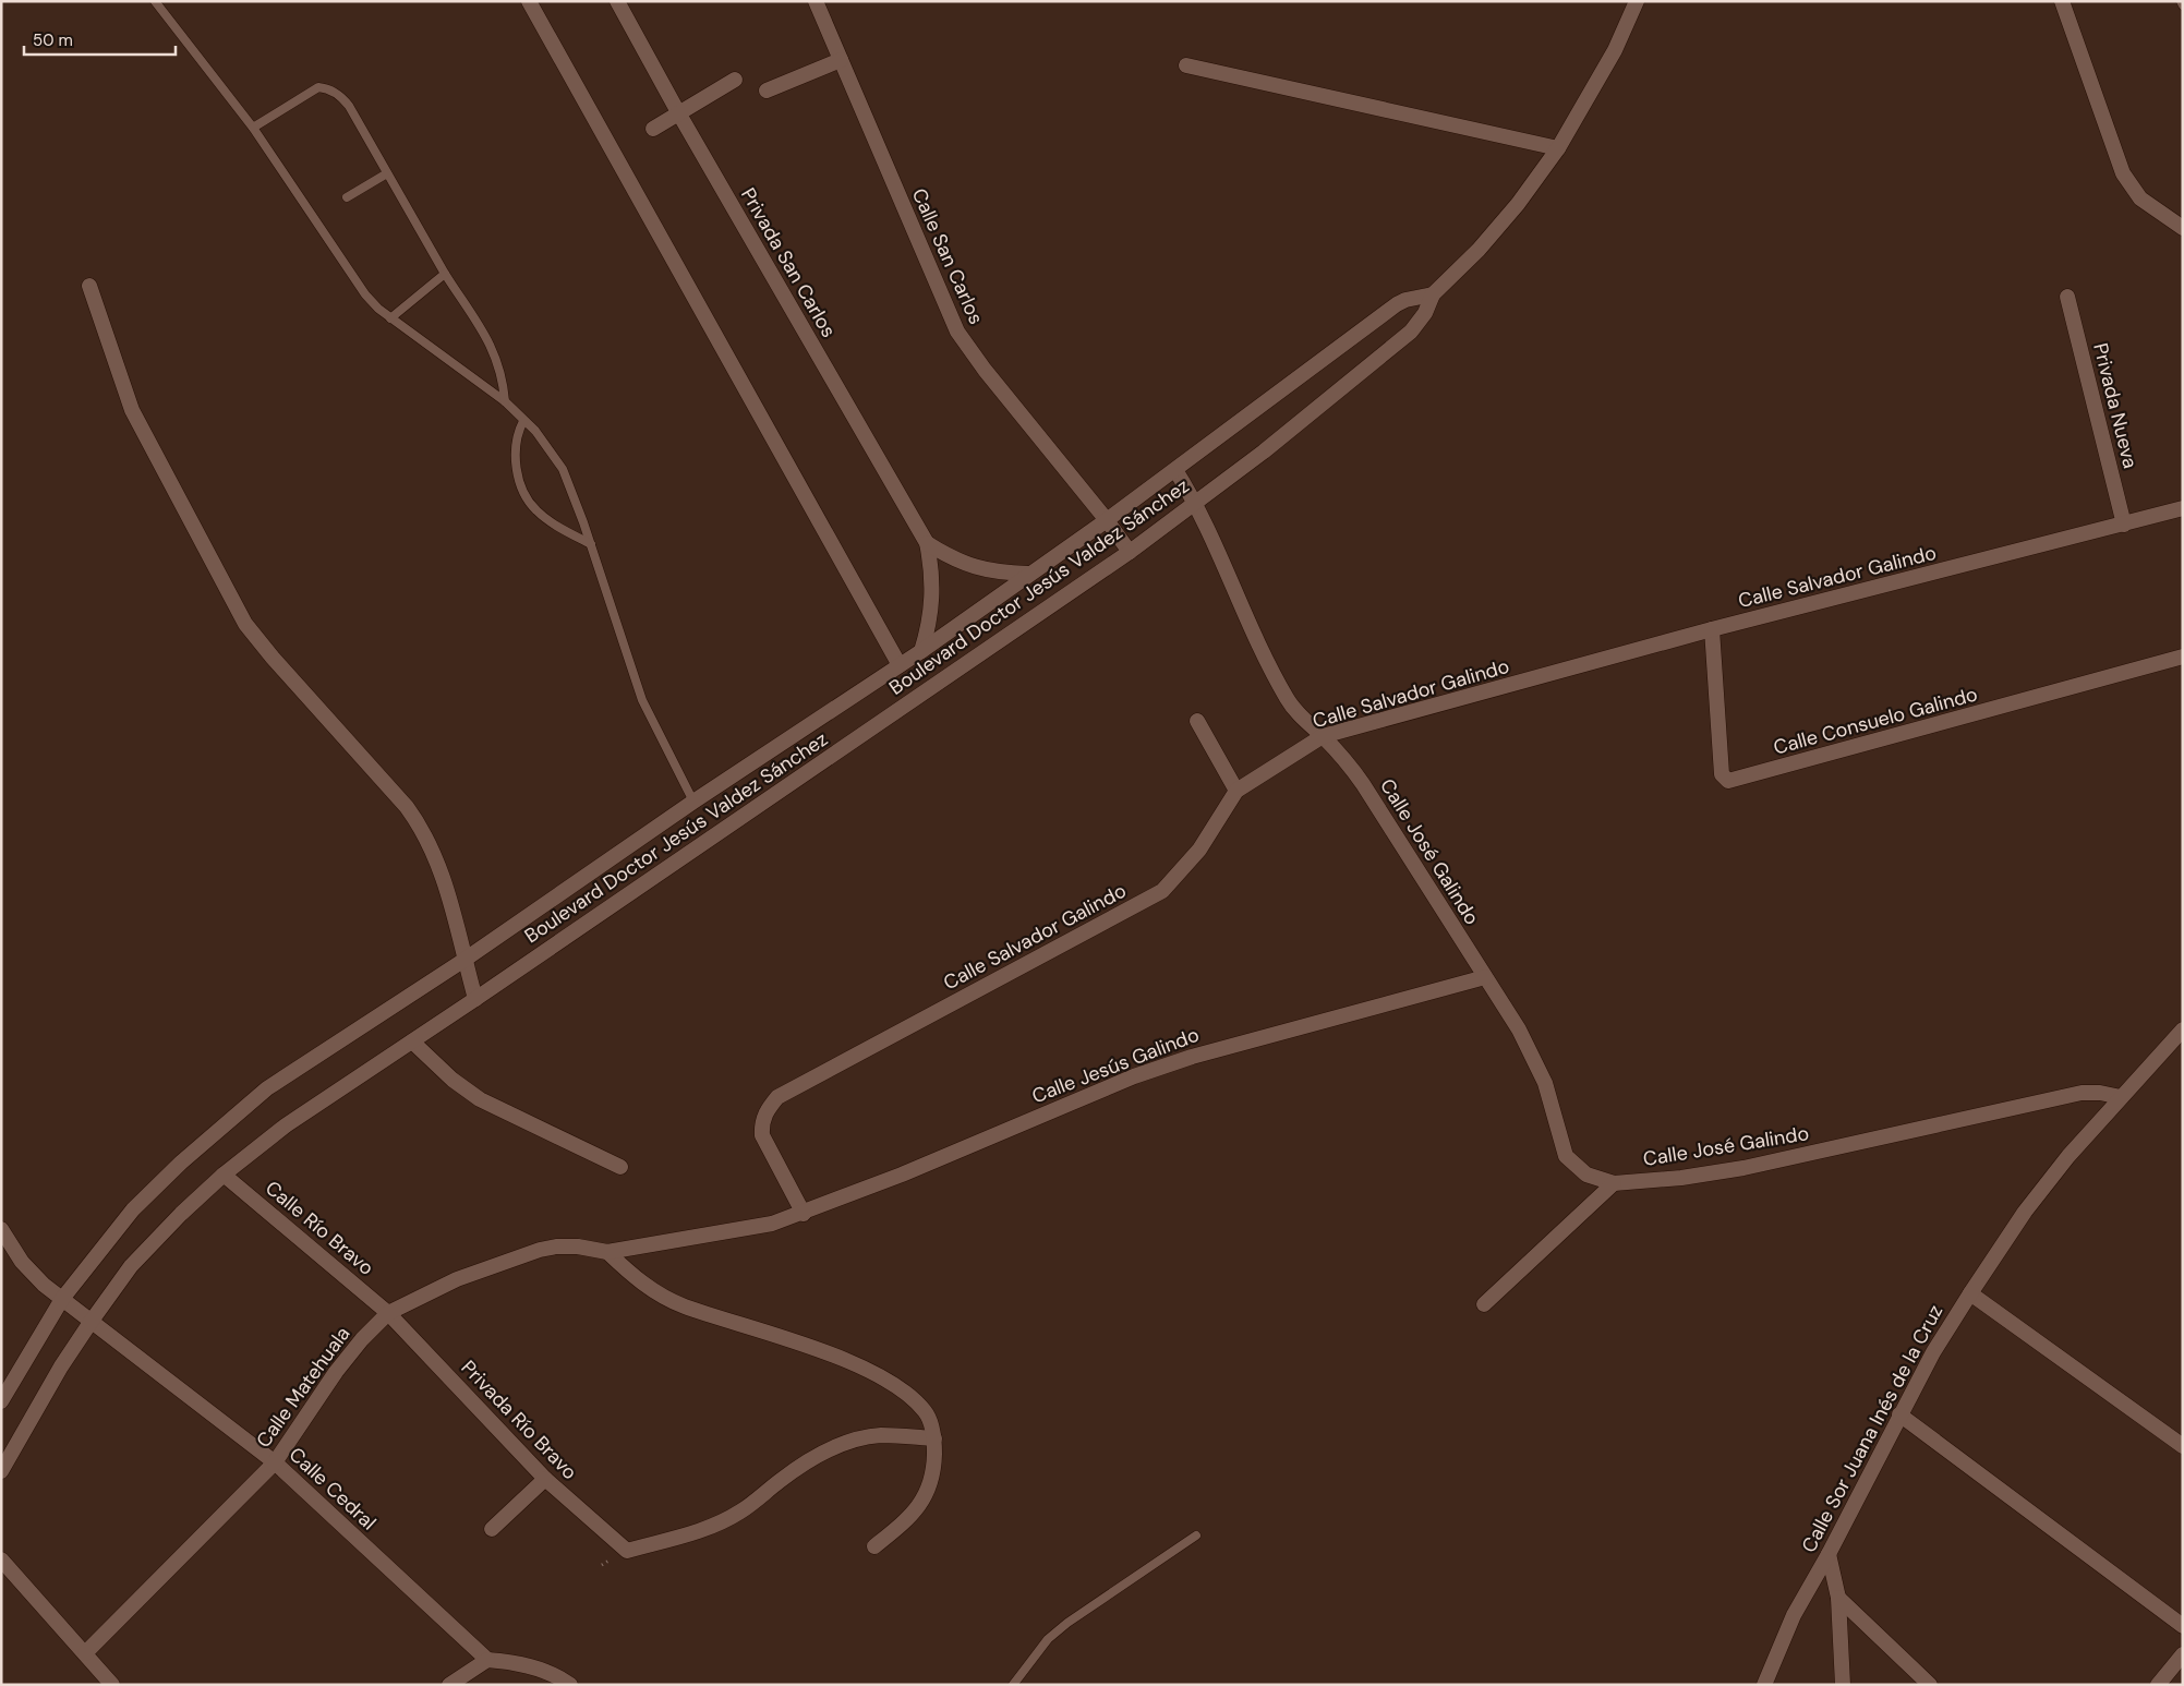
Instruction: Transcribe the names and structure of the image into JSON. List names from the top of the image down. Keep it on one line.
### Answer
{"streets":{"street":["Calle San Carlos","Privada San Carlos","Privada Nueva","Calle Salvador Galindo","Boulevard Doctor Jesús Valdez Sánchez","Calle Consuelo Galindo","Calle José Galindo","Calle Jesús Galindo","Calle Río Bravo","Calle Matehuala","Privada Río Bravo","Calle Sor Juana Inés de la Cruz","Calle Cedral"]},"crossings":[["Calle San Carlos","Boulevard Doctor Jesús Valdez Sánchez"],["Privada San Carlos","Boulevard Doctor Jesús Valdez Sánchez"],["Privada Nueva","Calle Salvador Galindo"],["Calle Salvador Galindo","Calle Consuelo Galindo"],["Calle Salvador Galindo","Calle José Galindo"],["Calle Salvador Galindo","Calle Jesús Galindo"],["Calle Salvador Galindo","Calle Matehuala"],["Boulevard Doctor Jesús Valdez Sánchez","Calle José Galindo"],["Boulevard Doctor Jesús Valdez Sánchez","Calle Río Bravo"],["Boulevard Doctor Jesús Valdez Sánchez","Calle Cedral"],["Calle José Galindo","Calle Jesús Galindo"],["Calle José Galindo","Calle Sor Juana Inés de la Cruz"],["Calle Jesús Galindo","Calle Matehuala"],["Calle Río Bravo","Calle Matehuala"],["Calle Río Bravo","Privada Río Bravo"],["Calle Matehuala","Privada Río Bravo"],["Calle Matehuala","Calle Cedral"]],"scale_bar":"50 m"}
